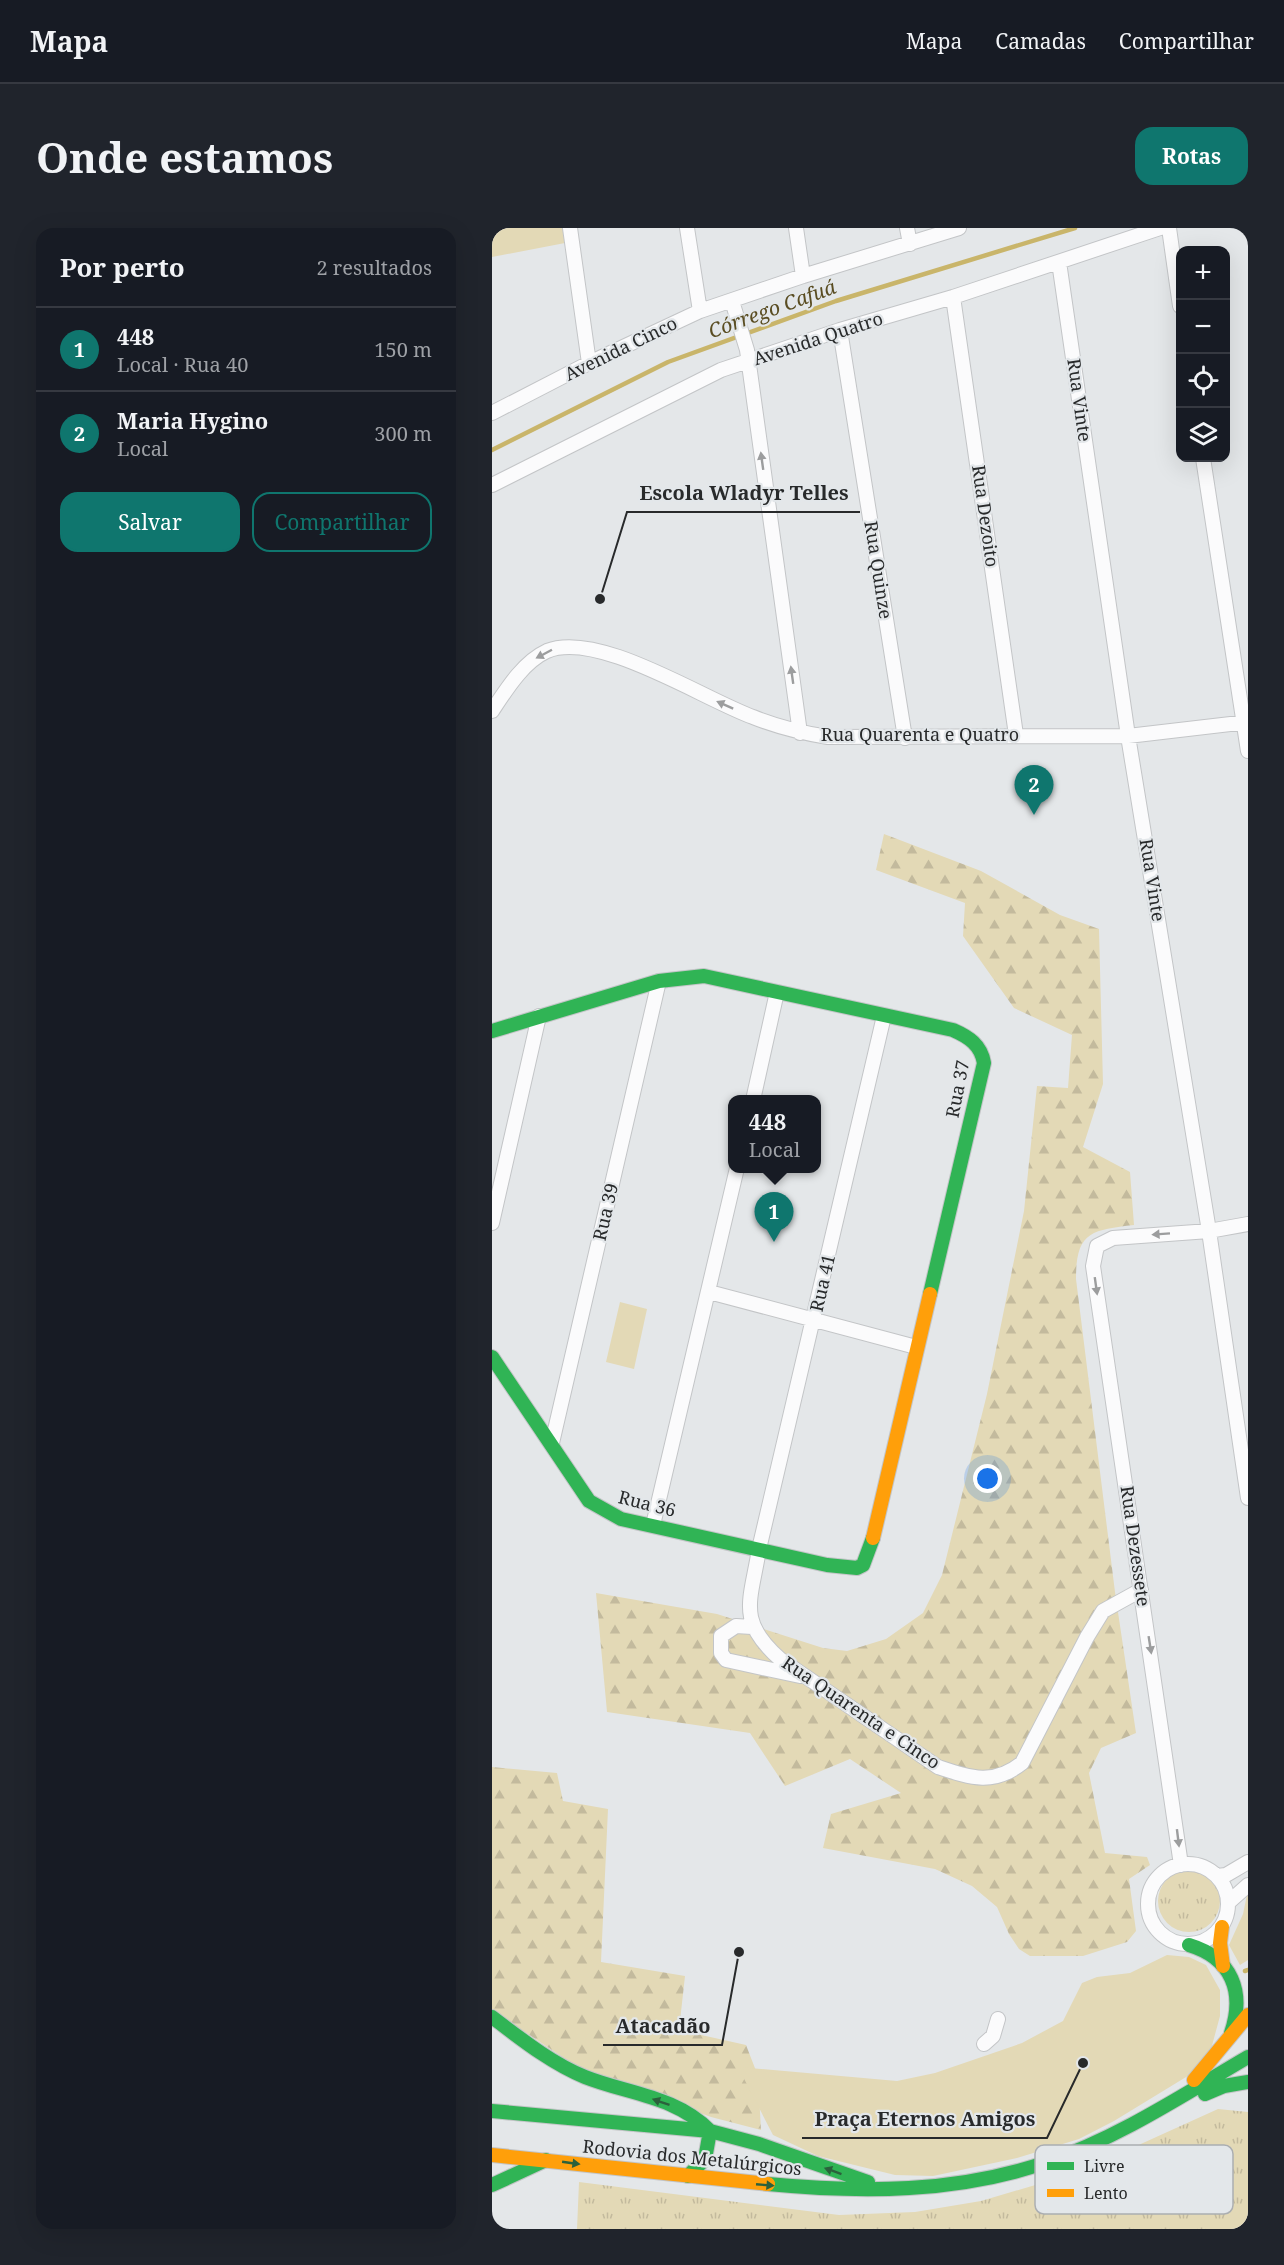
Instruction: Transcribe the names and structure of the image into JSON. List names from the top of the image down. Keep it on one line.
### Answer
{"streets":{"street":["Avenida Quatro","Avenida Cinco","Rua Vinte","Rua Dezoito","Rua Quinze","Rua Quarenta e Quatro","Rua 37","Rua 39","Rua 41","Rua 36","Rua Dezessete","Rua Quarenta e Cinco","Rodovia dos Metalúrgicos"]},"crossings":[["Avenida Quatro","Rua Vinte"],["Avenida Quatro","Rua Dezoito"],["Avenida Quatro","Rua Quinze"],["Rua Vinte","Rua Quarenta e Quatro"],["Rua Vinte","Rua Dezessete"],["Rua Dezoito","Rua Quarenta e Quatro"],["Rua Quinze","Rua Quarenta e Quatro"],["Rua 37","Rua 39"],["Rua 37","Rua 41"],["Rua 37","Rua 36"],["Rua 39","Rua 36"],["Rua 41","Rua 36"],["Rua Dezessete","Rua Quarenta e Cinco"]],"one_way":["Rua Quarenta e Quatro","Rua Dezessete"],"water":["Córrego Cafuá"],"places":["Escola Wladyr Telles","Atacadão","Praça Eternos Amigos"],"legend":["Livre","Lento"],"page":{"header":"Mapa","nav":["Mapa","Camadas","Compartilhar"],"buttons":["Rotas",["Salvar","Compartilhar"]],"title":"Onde estamos","heading":["Por perto","2 resultados"],"map_buttons":["+","−"],"list":[{"mark":"1","name":"448","note":"Local · Rua 40","value":"150 m"},{"mark":"2","name":"Maria Hygino","note":"Local","value":"300 m"}],"pins":["2","1"],"popup":["448","Local"]}}
